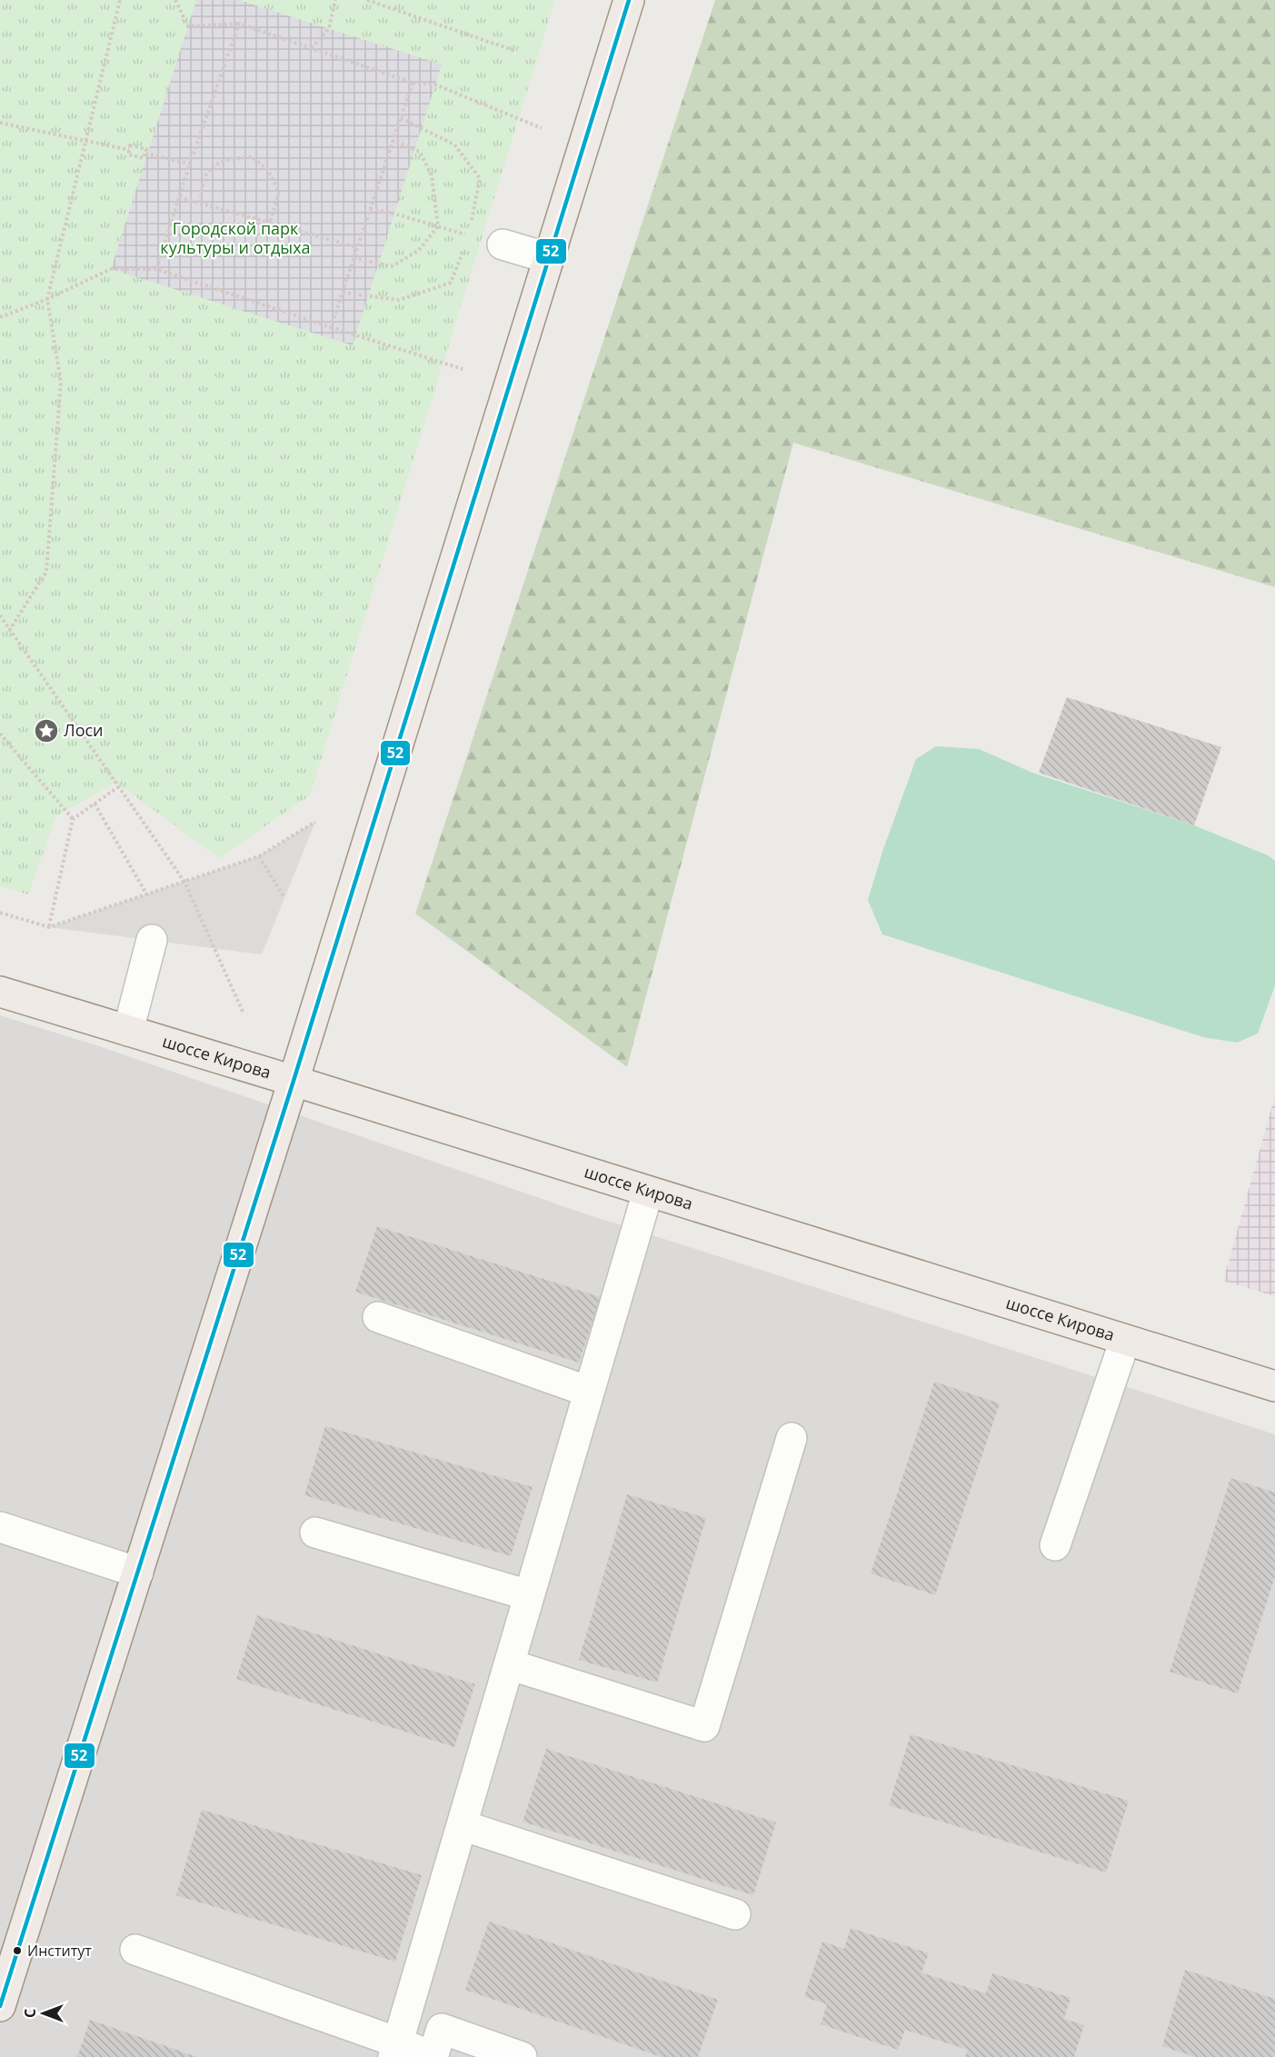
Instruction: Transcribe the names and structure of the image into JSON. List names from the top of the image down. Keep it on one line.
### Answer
{"streets":{"main road":["шоссе Кирова"]},"parks":["Городской парк культуры и отдыха"],"places":{"place":["Лоси"],"other":["Институт"]},"lines":["transit line 52"],"north":"left"}
